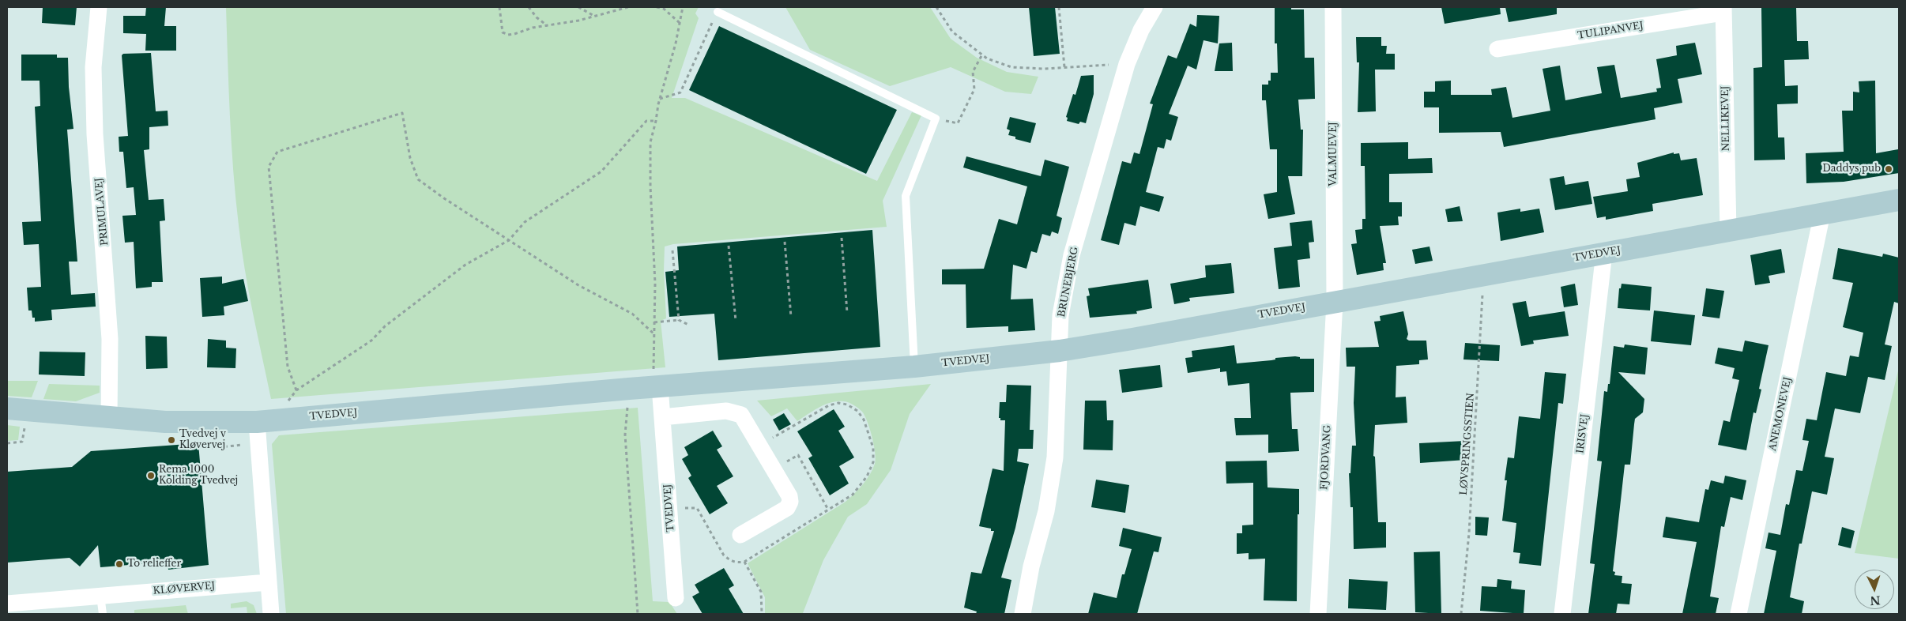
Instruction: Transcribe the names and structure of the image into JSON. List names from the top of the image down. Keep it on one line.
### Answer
{"streets":{"street":["TULIPANVEJ","NELLIKEVEJ","VALMUEVEJ","PRIMULAVEJ","TVEDVEJ","BRUNEBJERG","ANEMONEVEJ","IRISVEJ","FJORDVANG","KLØVERVEJ"],"path":["LØVSPRINGSSTIEN"]},"crossings":[["TULIPANVEJ","NELLIKEVEJ"],["NELLIKEVEJ","TVEDVEJ"],["VALMUEVEJ","TVEDVEJ"],["VALMUEVEJ","FJORDVANG"],["PRIMULAVEJ","TVEDVEJ"],["TVEDVEJ","BRUNEBJERG"],["TVEDVEJ","ANEMONEVEJ"],["TVEDVEJ","IRISVEJ"],["TVEDVEJ","LØVSPRINGSSTIEN"],["TVEDVEJ","FJORDVANG"]],"places":["Daddys pub","Tvedvej v Kløvervej","Rema 1000 Kolding Tvedvej","To relieffer"],"north":"bottom"}
